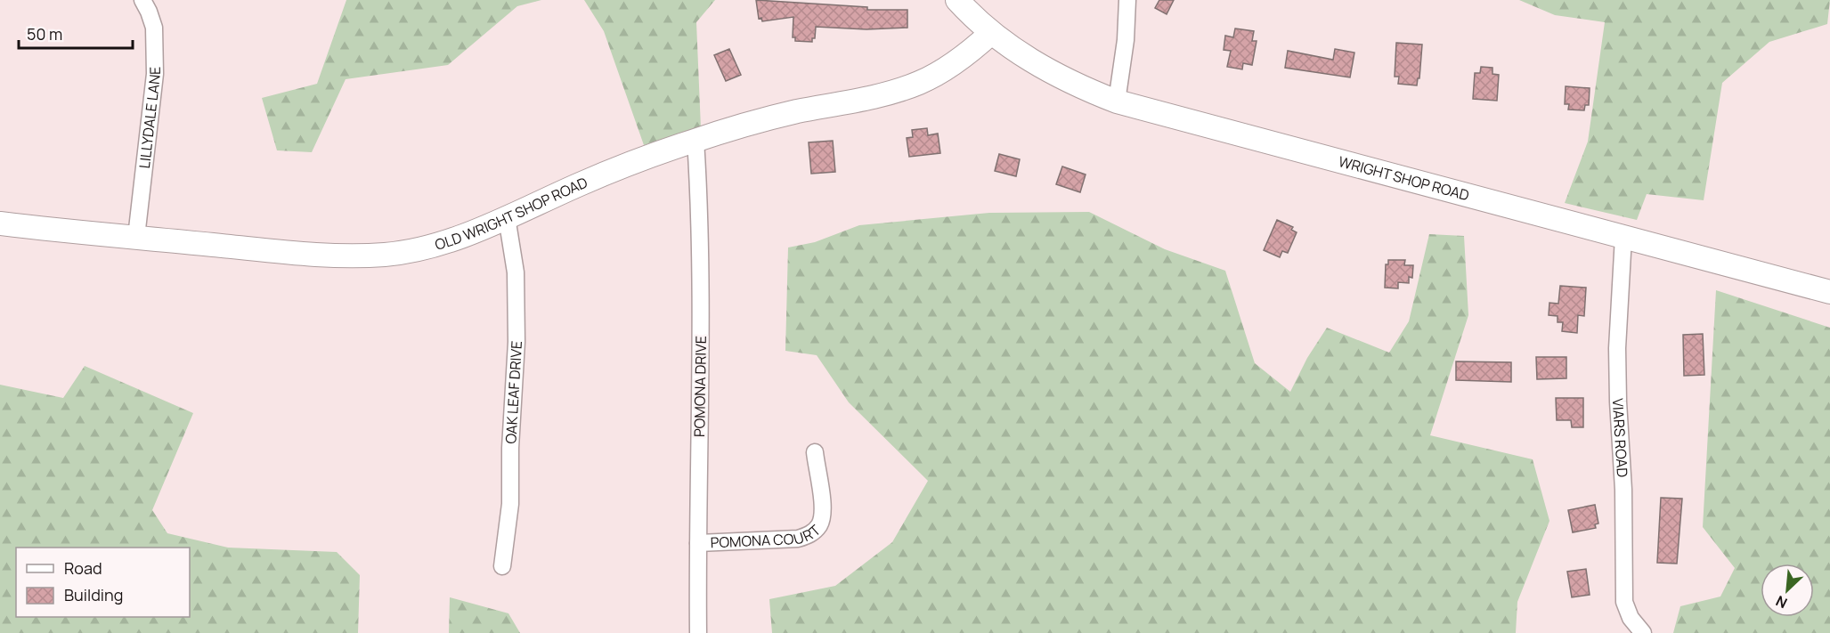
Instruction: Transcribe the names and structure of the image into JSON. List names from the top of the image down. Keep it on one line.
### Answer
{"streets":{"street":["LILLYDALE LANE","WRIGHT SHOP ROAD","OLD WRIGHT SHOP ROAD","POMONA DRIVE","OAK LEAF DRIVE","VIARS ROAD","POMONA COURT"]},"crossings":[["LILLYDALE LANE","OLD WRIGHT SHOP ROAD"],["WRIGHT SHOP ROAD","OLD WRIGHT SHOP ROAD"],["WRIGHT SHOP ROAD","VIARS ROAD"],["OLD WRIGHT SHOP ROAD","POMONA DRIVE"],["OLD WRIGHT SHOP ROAD","OAK LEAF DRIVE"],["POMONA DRIVE","POMONA COURT"]],"legend":["Road","Building"],"scale_bar":"50 m","north":"bottom left"}
